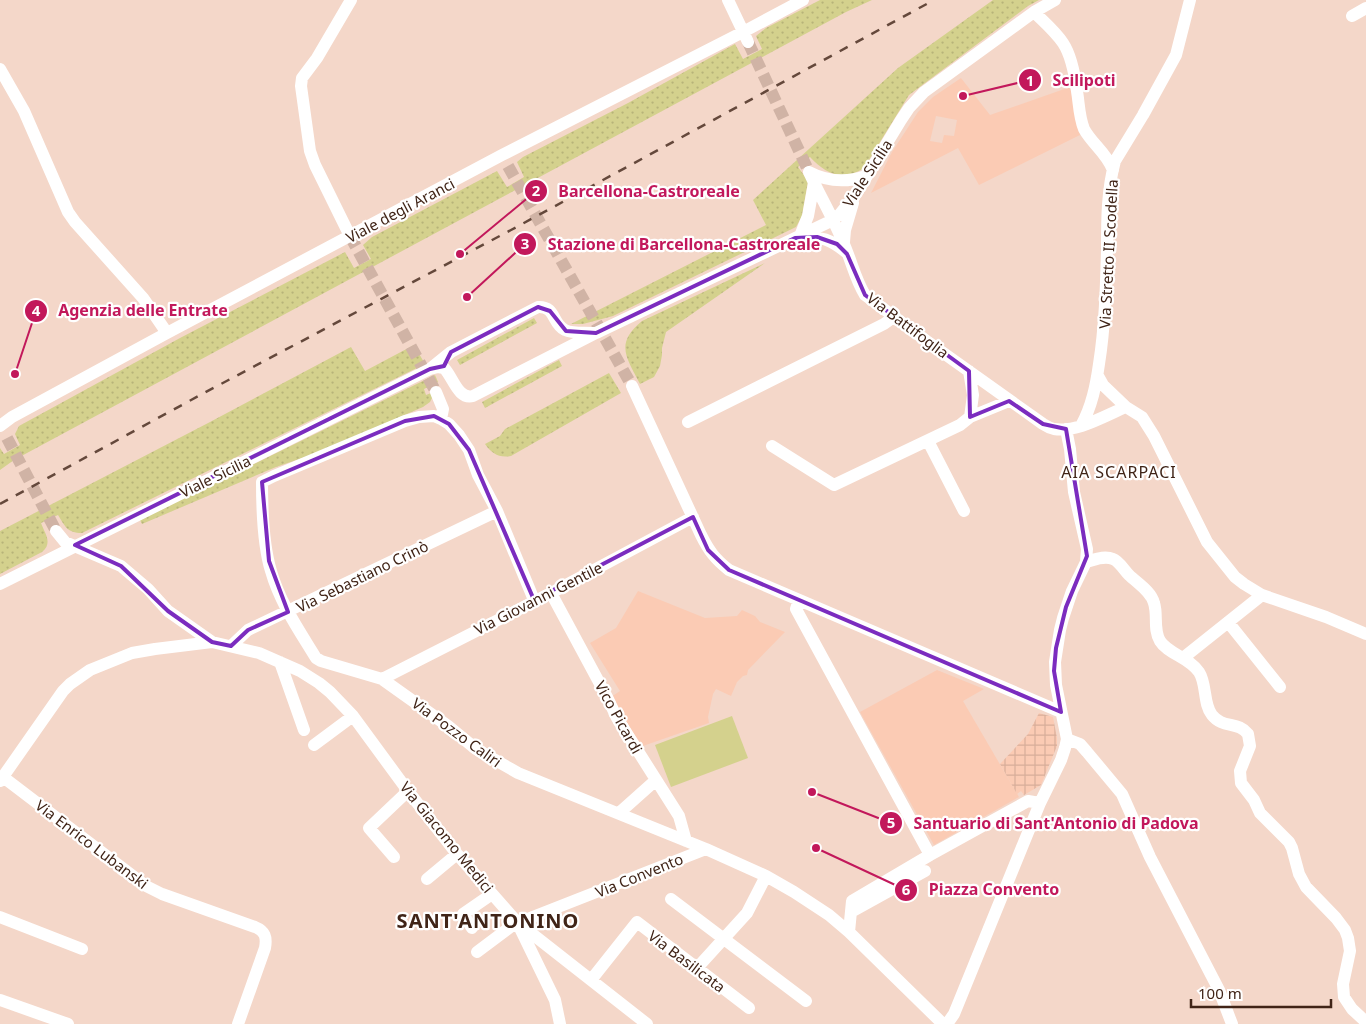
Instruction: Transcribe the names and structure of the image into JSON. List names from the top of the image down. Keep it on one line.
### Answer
{"streets":{"street":["Viale Sicilia","Viale degli Aranci","Via Stretto II Scodella","Via Battifoglia","Via Sebastiano Crinò","Via Giovanni Gentile","Vico Picardi","Via Pozzo Caliri","Via Giacomo Medici","Via Enrico Lubanski","Via Convento","Via Basilicata"]},"crossings":[["Viale Sicilia","Via Battifoglia"],["Via Sebastiano Crinò","Via Giacomo Medici"],["Via Giovanni Gentile","Vico Picardi"],["Via Giovanni Gentile","Via Pozzo Caliri"],["Vico Picardi","Via Pozzo Caliri"],["Via Pozzo Caliri","Via Convento"],["Via Giacomo Medici","Via Enrico Lubanski"],["Via Giacomo Medici","Via Convento"],["Via Giacomo Medici","Via Basilicata"]],"districts":["AIA SCARPACI","SANT'ANTONINO"],"places":["Scilipoti","Barcellona-Castroreale","Stazione di Barcellona-Castroreale","Agenzia delle Entrate","Santuario di Sant'Antonio di Padova","Piazza Convento"],"scale_bar":"100 m"}
